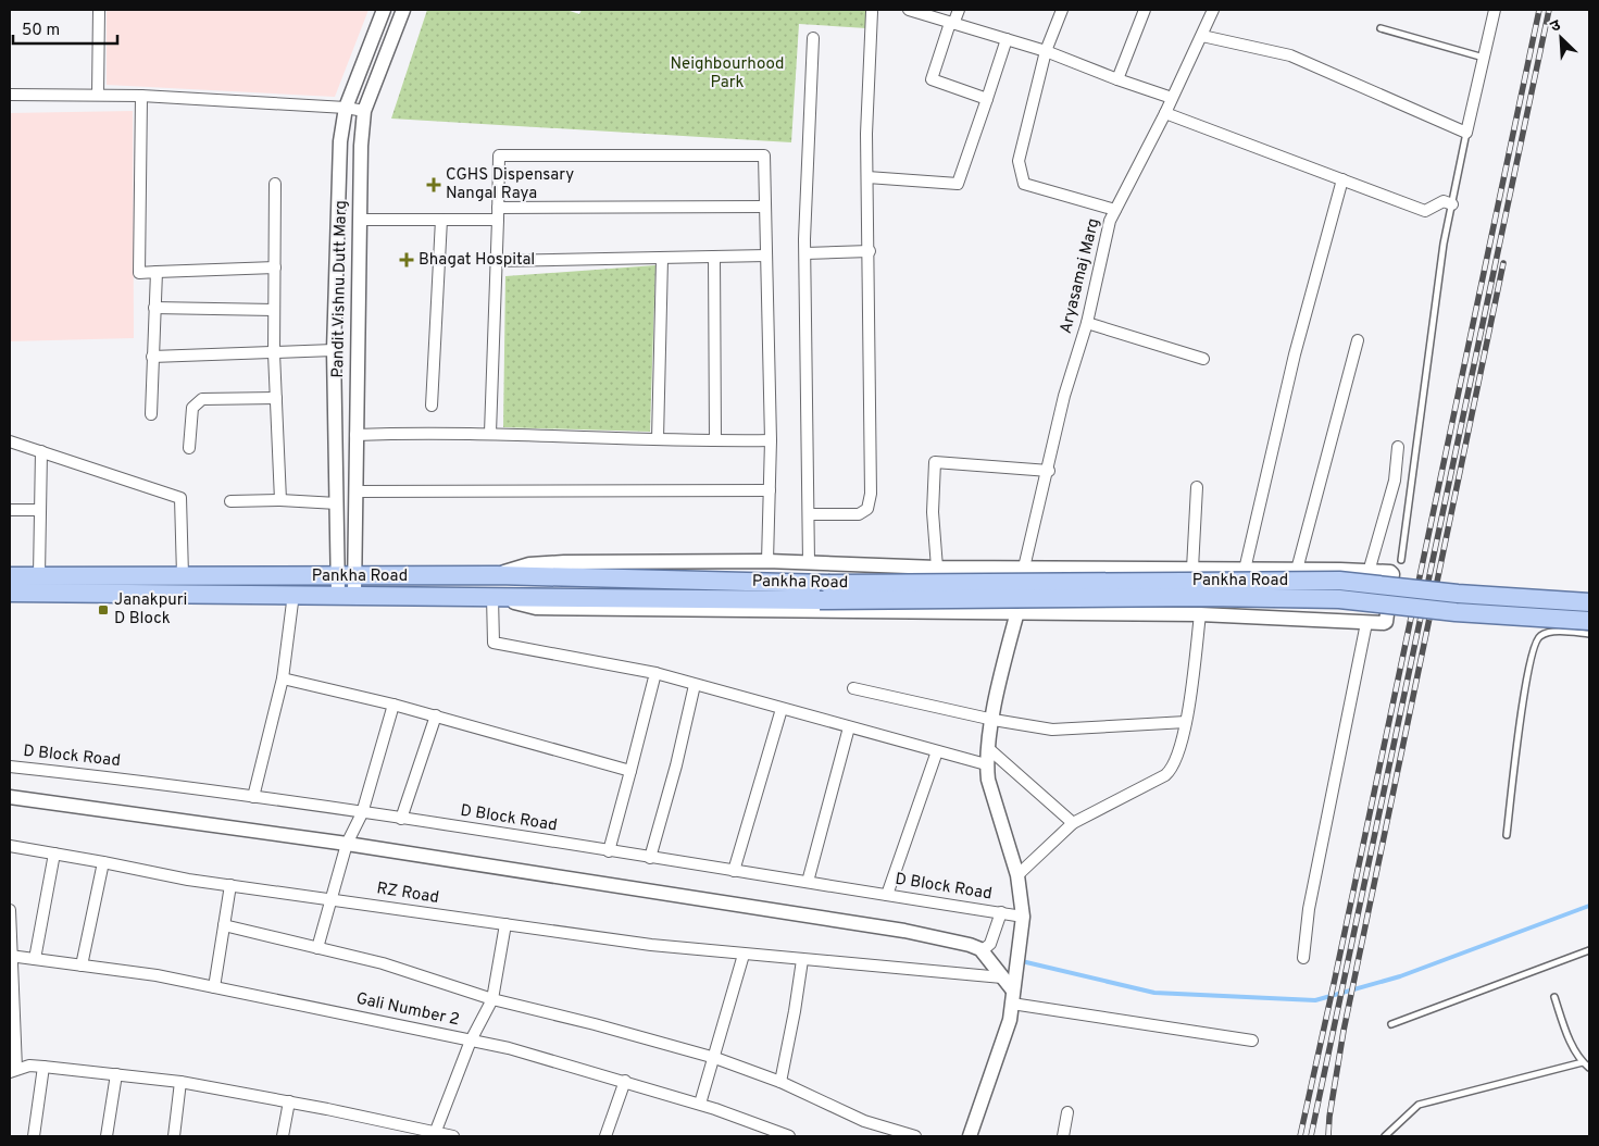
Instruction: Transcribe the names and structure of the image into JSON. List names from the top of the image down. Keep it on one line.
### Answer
{"streets":{"main road":["Pankha Road"],"street":["Aryasamaj Marg","Pandit Vishnu Dutt Marg","D Block Road","RZ Road","Gali Number 2"]},"crossings":[["Pandit Vishnu Dutt Marg","Pankha Road"]],"parks":["Neighbourhood Park"],"places":{"health":["CGHS Dispensary Nangal Raya","Bhagat Hospital"],"transit":["Janakpuri D Block"]},"scale_bar":"50 m","north":"top left"}
